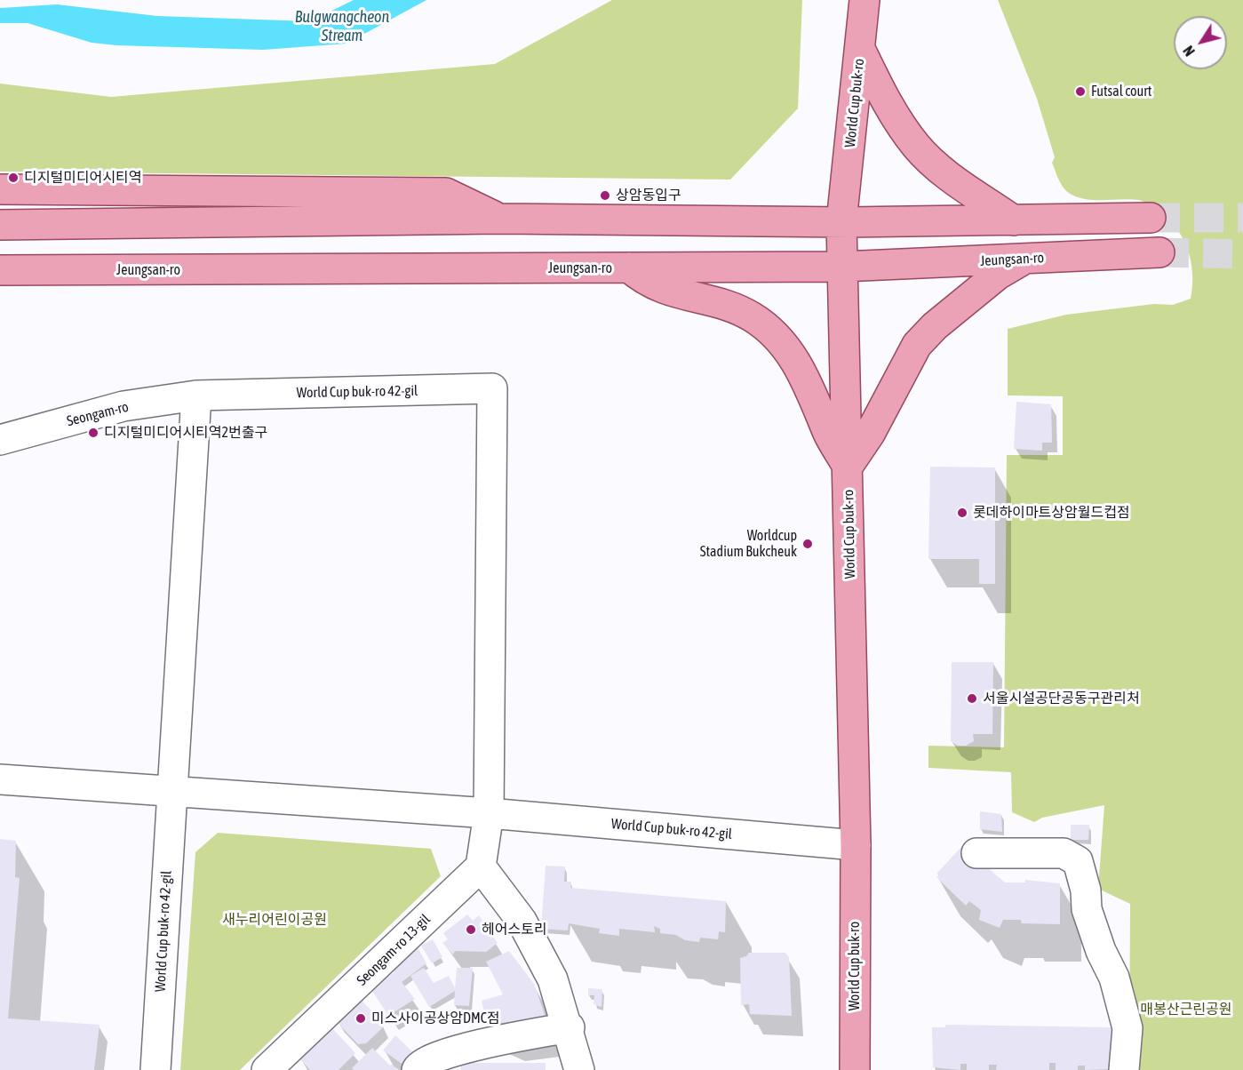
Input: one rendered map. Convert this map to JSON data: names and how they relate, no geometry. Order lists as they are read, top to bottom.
{
  "streets": {
    "main road": ["World Cup buk-ro", "Jeungsan-ro"],
    "street": ["World Cup buk-ro 42-gil", "Seongam-ro", "Seongam-ro 13-gil"]
  },
  "crossings": [
    ["World Cup buk-ro", "Jeungsan-ro"],
    ["World Cup buk-ro", "World Cup buk-ro 42-gil"],
    ["World Cup buk-ro 42-gil", "Seongam-ro"]
  ],
  "water": ["Bulgwangcheon Stream"],
  "parks": ["새누리어린이공원", "매봉산근린공원"],
  "places": [
    "Futsal court",
    "디지털미디어시티역",
    "상암동입구",
    "디지털미디어시티역2번출구",
    "롯데하이마트상암월드컵점",
    "Worldcup Stadium Bukcheuk",
    "서울시설공단공동구관리처",
    "헤어스토리",
    "미스사이공상암DMC점"
  ],
  "north": "bottom left"
}
